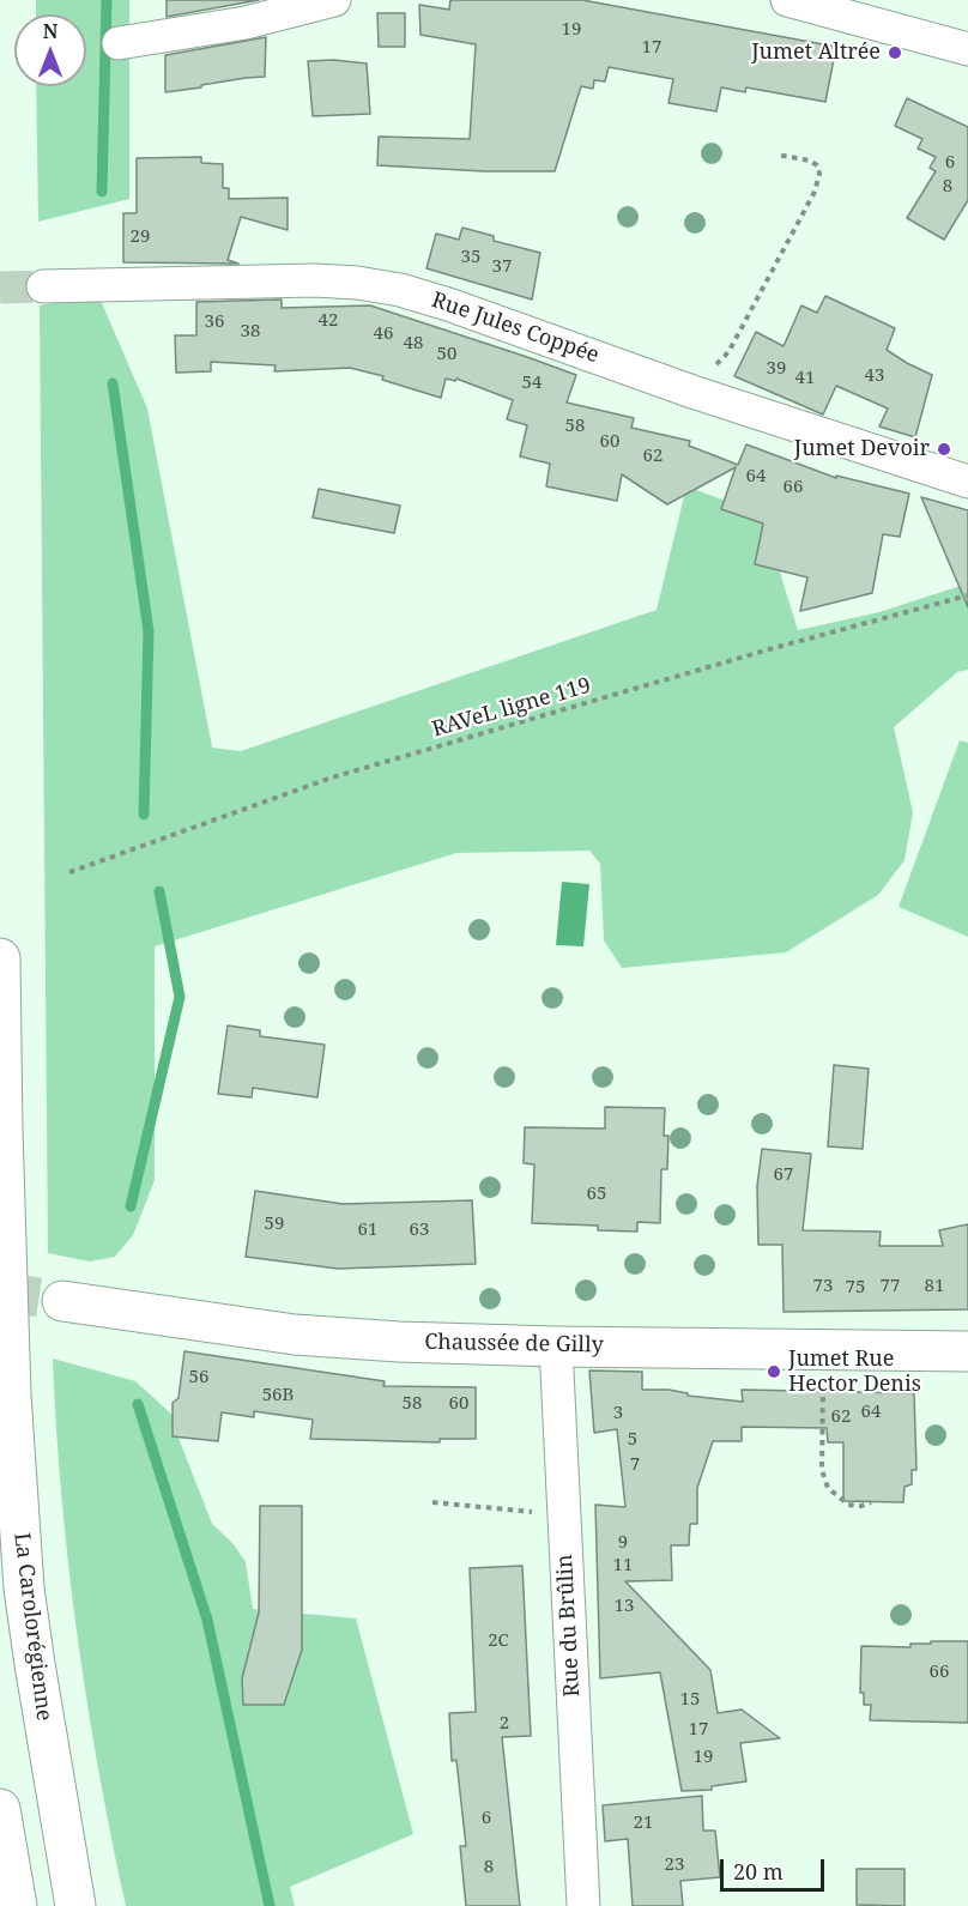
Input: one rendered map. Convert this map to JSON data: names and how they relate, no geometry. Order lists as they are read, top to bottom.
{
  "streets": {
    "main road": ["Chaussée de Gilly", "La Carolorégienne"],
    "street": ["Rue Jules Coppée", "Rue du Brûlin"],
    "path": ["RAVeL ligne 119"]
  },
  "crossings": [
    ["Chaussée de Gilly", "Rue du Brûlin"]
  ],
  "places": ["Jumet Altrée", "Jumet Devoir", "Jumet Rue Hector Denis"],
  "house_numbers": [
    "19",
    "17",
    "6",
    "8",
    "29",
    "35",
    "37",
    "42",
    "36",
    "38",
    "46",
    "48",
    "50",
    "39",
    "43",
    "41",
    "54",
    "58",
    "60",
    "62",
    "64",
    "66",
    "67",
    "65",
    "59",
    "61",
    "63",
    "73",
    "77",
    "81",
    "75",
    "56",
    "56B",
    "58",
    "60",
    "64",
    "3",
    "62",
    "5",
    "7",
    "9",
    "11",
    "13",
    "2C",
    "66",
    "15",
    "2",
    "17",
    "19",
    "6",
    "21",
    "23",
    "8"
  ],
  "scale_bar": "20 m",
  "north": "top"
}
